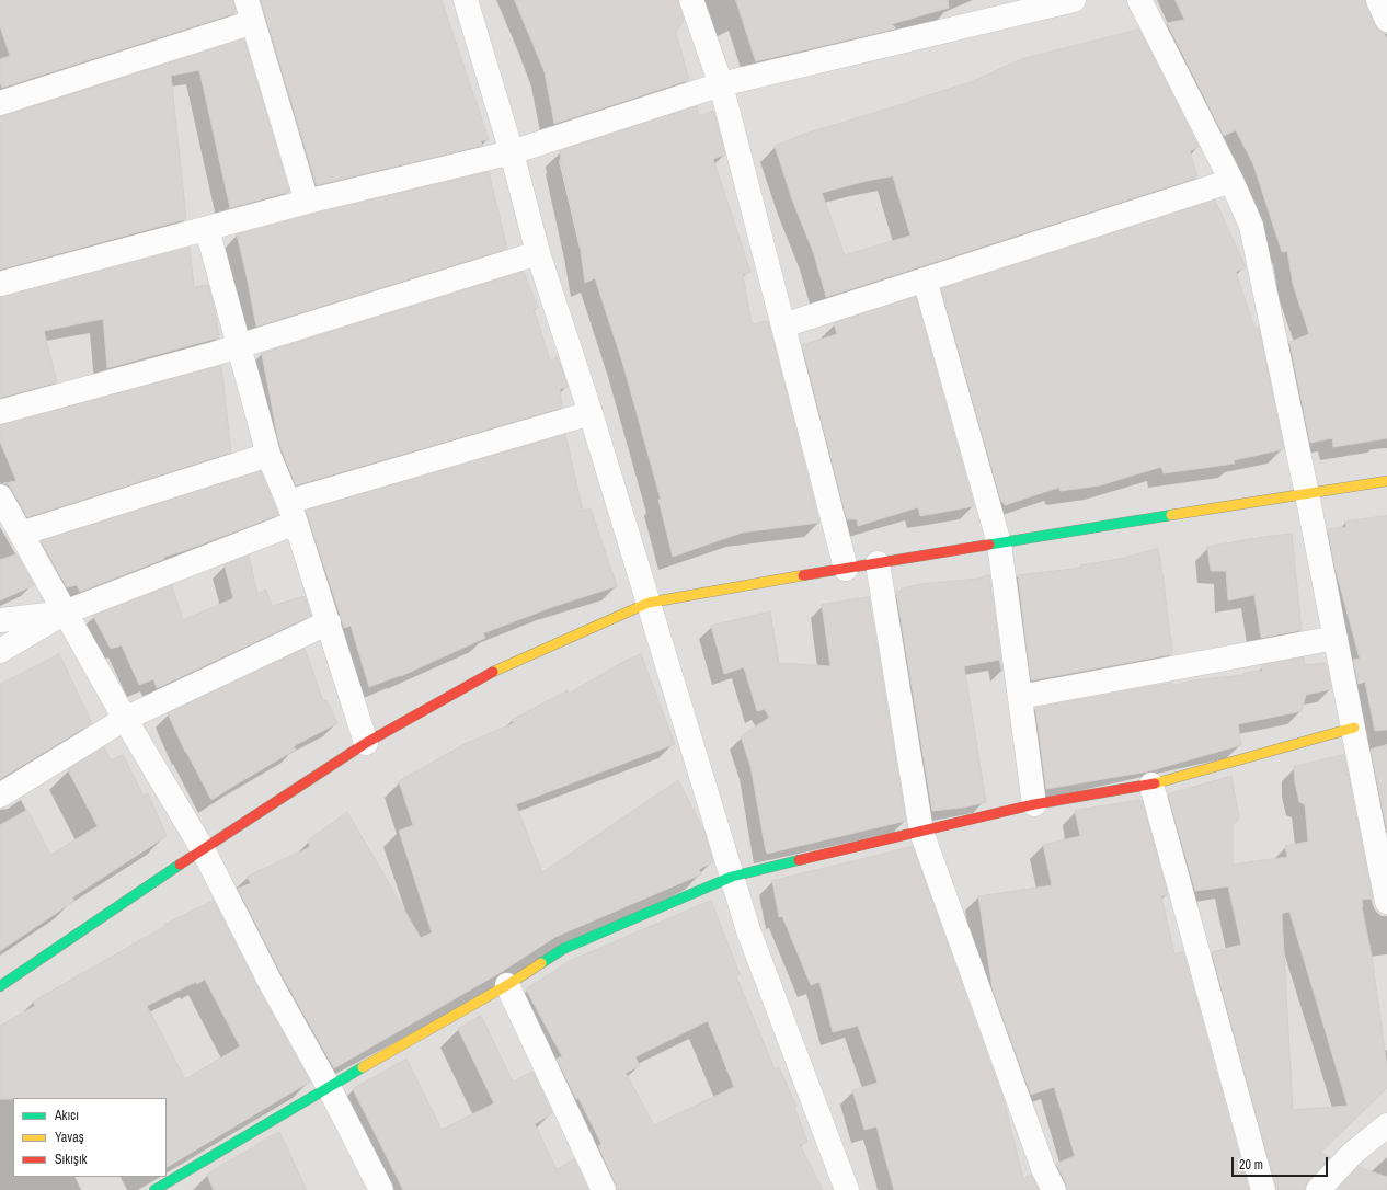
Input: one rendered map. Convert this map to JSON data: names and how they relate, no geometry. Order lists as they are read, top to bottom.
{
  "legend": ["Akıcı", "Yavaş", "Sıkışık"],
  "scale_bar": "20 m"
}
